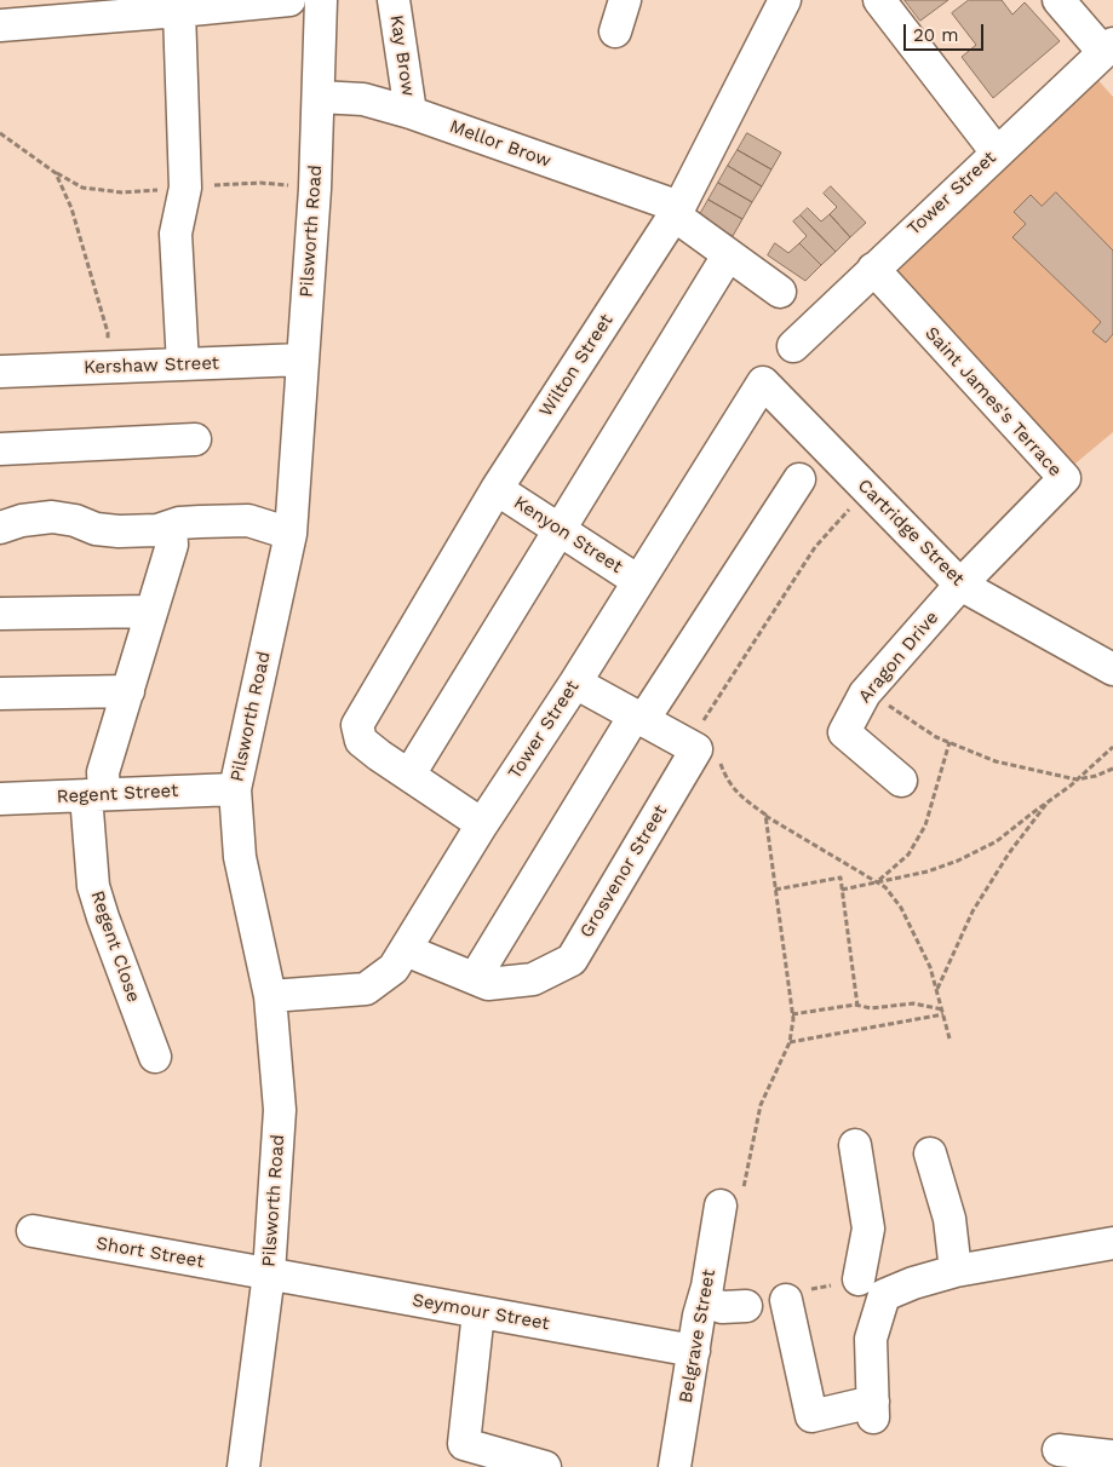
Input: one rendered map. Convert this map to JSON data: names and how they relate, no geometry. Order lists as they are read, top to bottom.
{
  "streets": {
    "street": [
      "Kay Brow",
      "Mellor Brow",
      "Tower Street",
      "Pilsworth Road",
      "Kershaw Street",
      "Wilton Street",
      "Saint James's Terrace",
      "Cartridge Street",
      "Kenyon Street",
      "Aragon Drive",
      "Regent Street",
      "Grosvenor Street",
      "Regent Close",
      "Short Street",
      "Seymour Street",
      "Belgrave Street"
    ]
  },
  "crossings": [
    ["Kay Brow", "Mellor Brow"],
    ["Mellor Brow", "Pilsworth Road"],
    ["Mellor Brow", "Wilton Street"],
    ["Tower Street", "Pilsworth Road"],
    ["Tower Street", "Saint James's Terrace"],
    ["Tower Street", "Cartridge Street"],
    ["Tower Street", "Kenyon Street"],
    ["Tower Street", "Grosvenor Street"],
    ["Pilsworth Road", "Kershaw Street"],
    ["Pilsworth Road", "Regent Street"],
    ["Pilsworth Road", "Short Street"],
    ["Pilsworth Road", "Seymour Street"],
    ["Wilton Street", "Kenyon Street"],
    ["Saint James's Terrace", "Cartridge Street"],
    ["Saint James's Terrace", "Aragon Drive"],
    ["Cartridge Street", "Aragon Drive"],
    ["Regent Street", "Regent Close"],
    ["Short Street", "Seymour Street"],
    ["Seymour Street", "Belgrave Street"]
  ],
  "scale_bar": "20 m"
}
